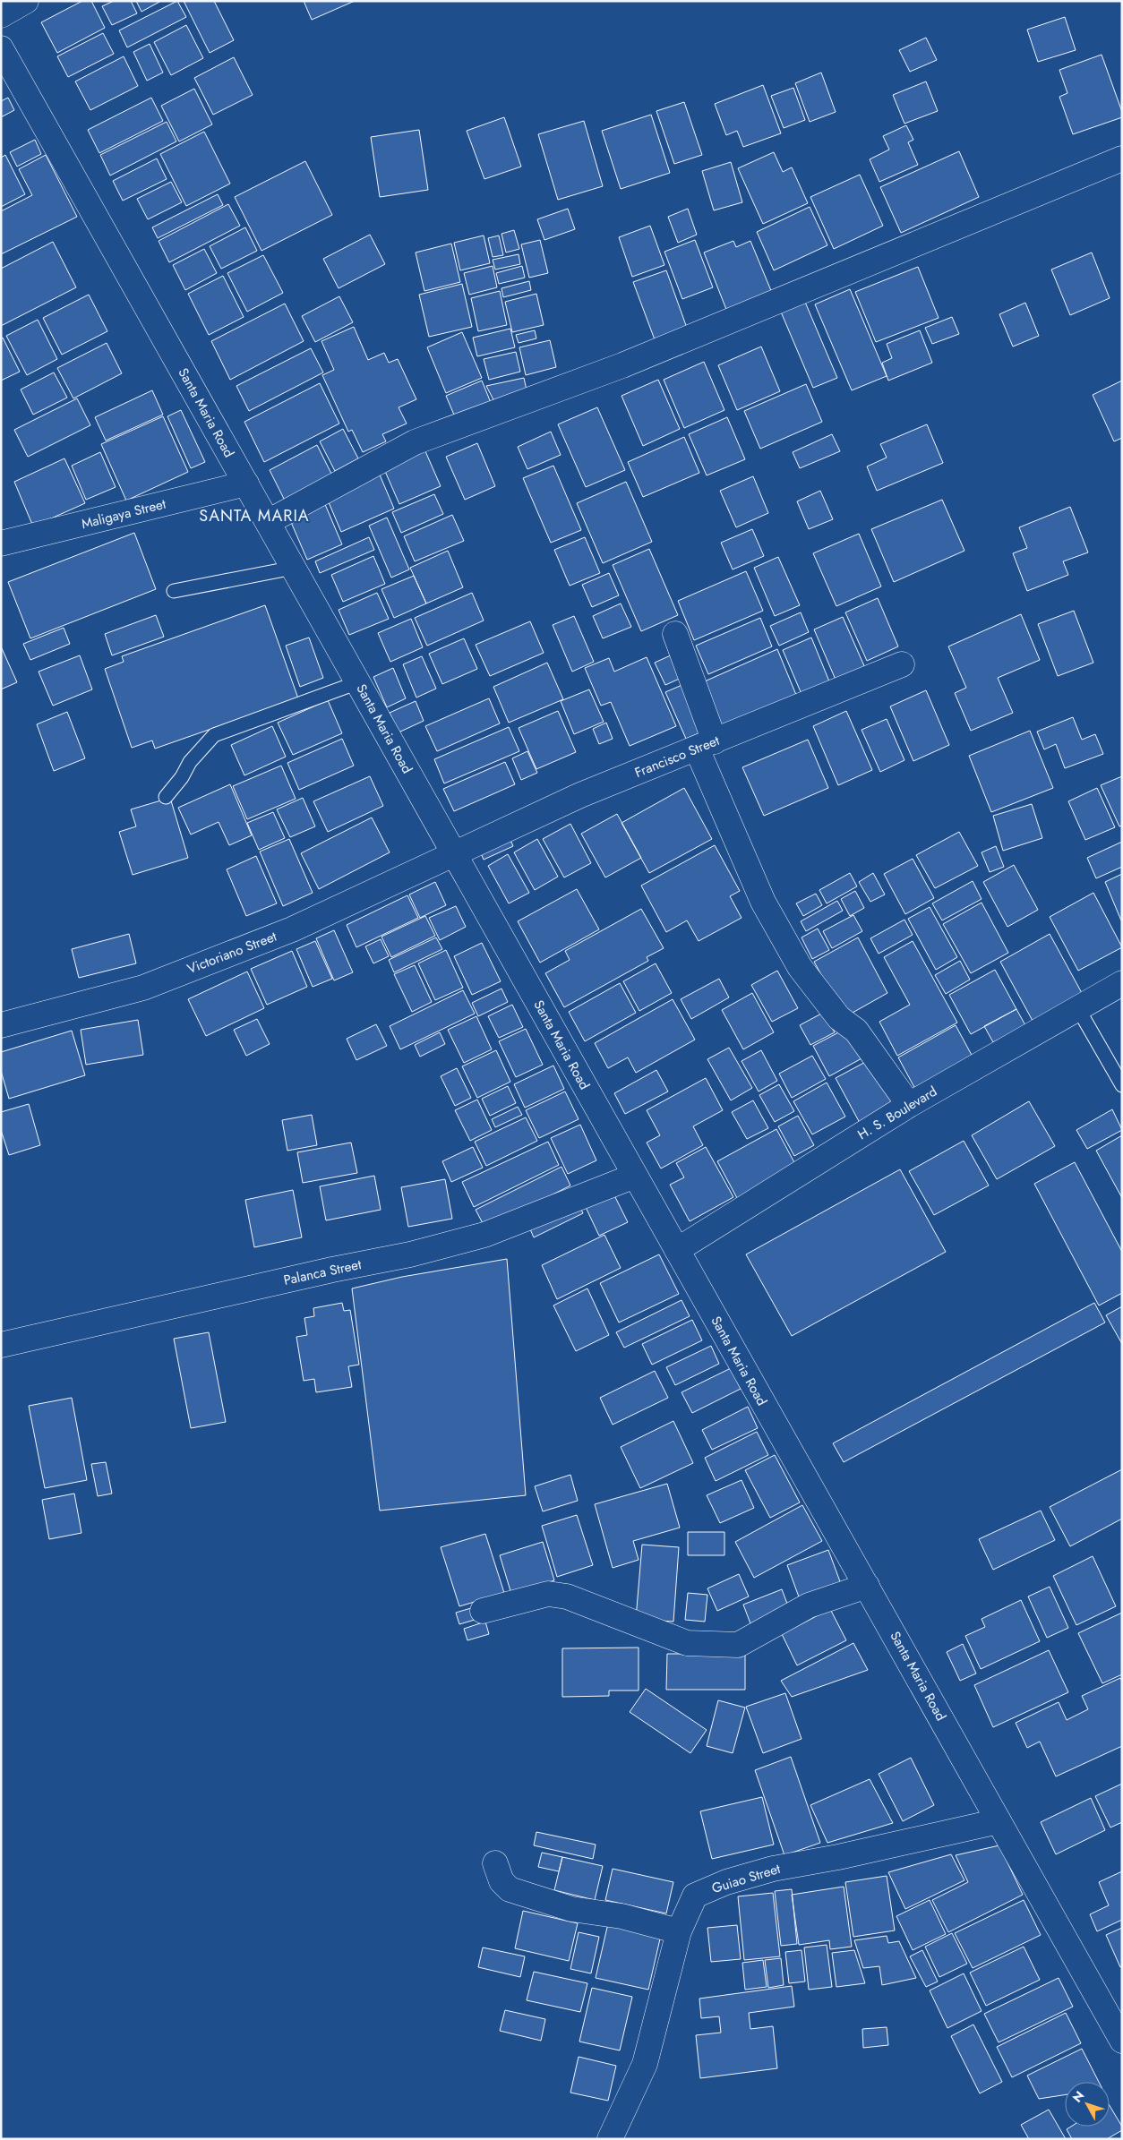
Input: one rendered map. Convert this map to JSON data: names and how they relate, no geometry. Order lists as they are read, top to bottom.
{
  "streets": {
    "street": [
      "Santa Maria Road",
      "Maligaya Street",
      "Francisco Street",
      "Victoriano Street",
      "H. S. Boulevard",
      "Palanca Street",
      "Guiao Street"
    ]
  },
  "crossings": [
    ["Santa Maria Road", "Maligaya Street"],
    ["Santa Maria Road", "Francisco Street"],
    ["Santa Maria Road", "Victoriano Street"],
    ["Santa Maria Road", "H. S. Boulevard"],
    ["Santa Maria Road", "Palanca Street"],
    ["Santa Maria Road", "Guiao Street"],
    ["Francisco Street", "Victoriano Street"]
  ],
  "districts": ["SANTA MARIA"],
  "north": "top left"
}
